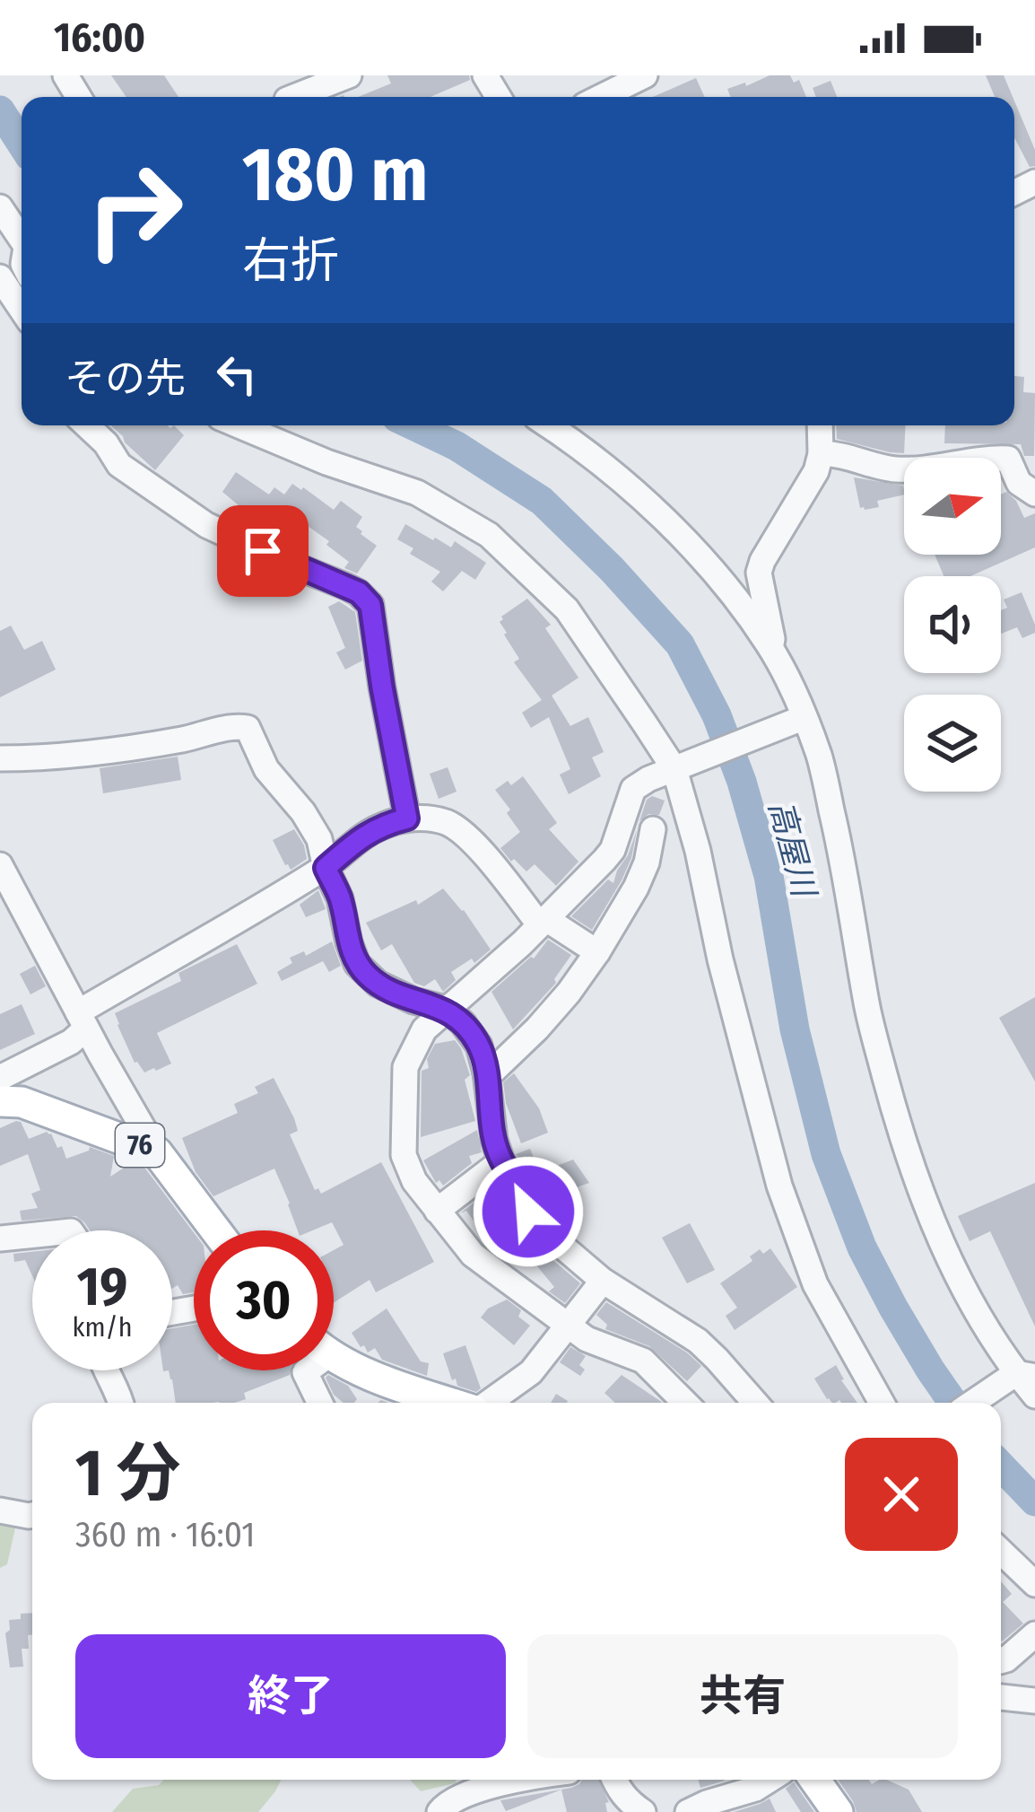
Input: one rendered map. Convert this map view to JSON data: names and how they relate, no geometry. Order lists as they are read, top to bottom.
{
  "streets": {
    "main road": ["76"]
  },
  "water": ["高屋川"],
  "north": "right",
  "page": {
    "status": "16:00",
    "turn": ["180 m", "右折"],
    "then": "その先",
    "speed": "19 km/h",
    "limit": "30",
    "heading": ["1 分", "360 m · 16:01"],
    "buttons": ["終了", "共有"]
  }
}
